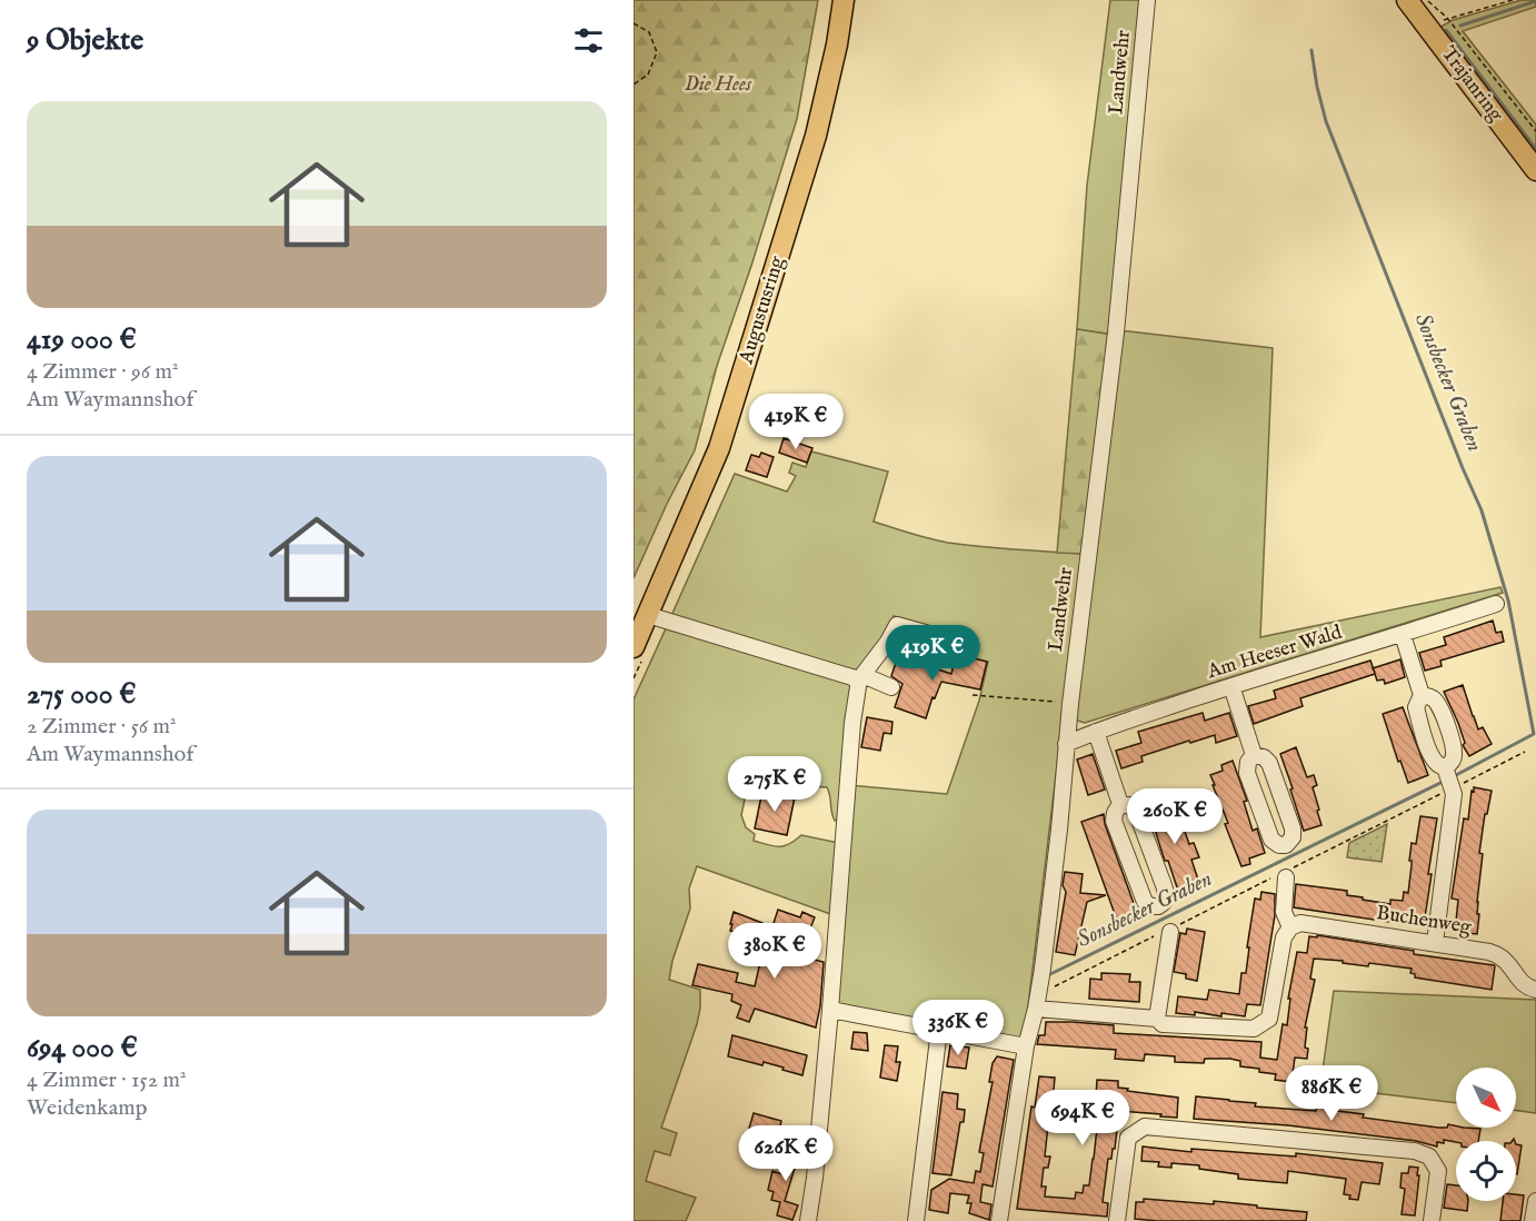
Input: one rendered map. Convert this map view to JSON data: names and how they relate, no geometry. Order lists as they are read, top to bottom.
{
  "streets": {
    "main road": ["Trajanring", "Augustusring"],
    "street": ["Landwehr", "Am Heeser Wald", "Buchenweg"]
  },
  "crossings": [
    ["Landwehr", "Am Heeser Wald"]
  ],
  "water": ["Sonsbecker Graben"],
  "parks": ["Die Hees"],
  "north": "bottom right",
  "page": {
    "heading": "9 Objekte",
    "list": [
      {
        "name": "419 000 €",
        "note": "4 Zimmer · 96 m² · Am Waymannshof"
      },
      {
        "name": "275 000 €",
        "note": "2 Zimmer · 56 m² · Am Waymannshof"
      },
      {
        "name": "694 000 €",
        "note": "4 Zimmer · 152 m² · Weidenkamp"
      }
    ],
    "price": [
      "419K €",
      "419K €",
      "275K €",
      "260K €",
      "380K €",
      "336K €",
      "886K €",
      "694K €",
      "626K €"
    ]
  }
}
